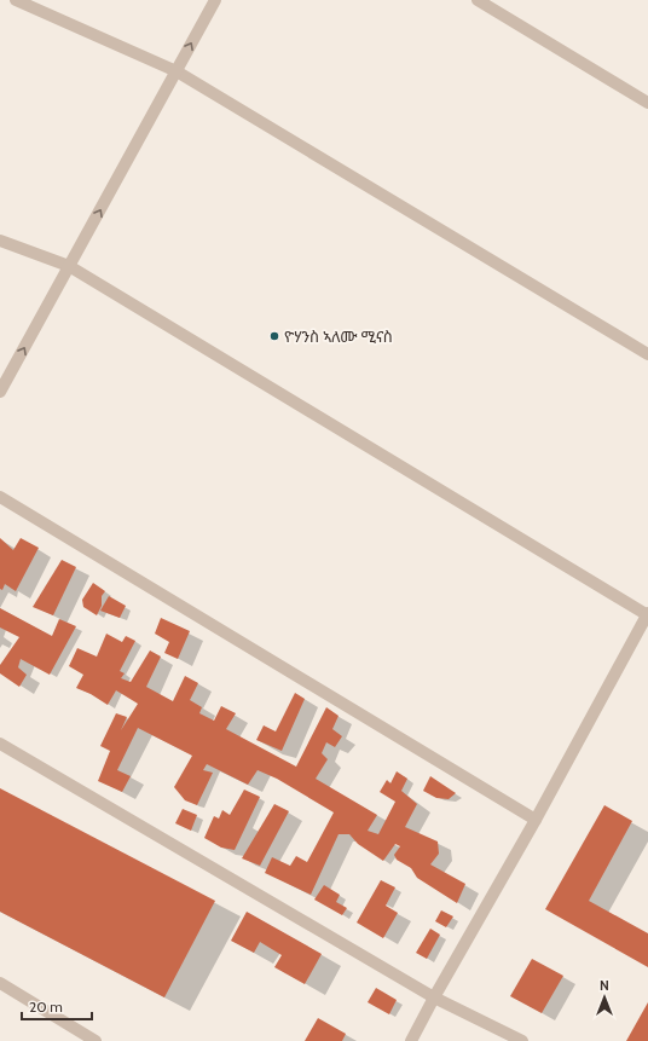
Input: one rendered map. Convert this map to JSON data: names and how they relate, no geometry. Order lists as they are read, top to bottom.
{
  "places": ["ዮሃንስ ኣለሙ ሚናስ"],
  "scale_bar": "20 m",
  "north": "top"
}
